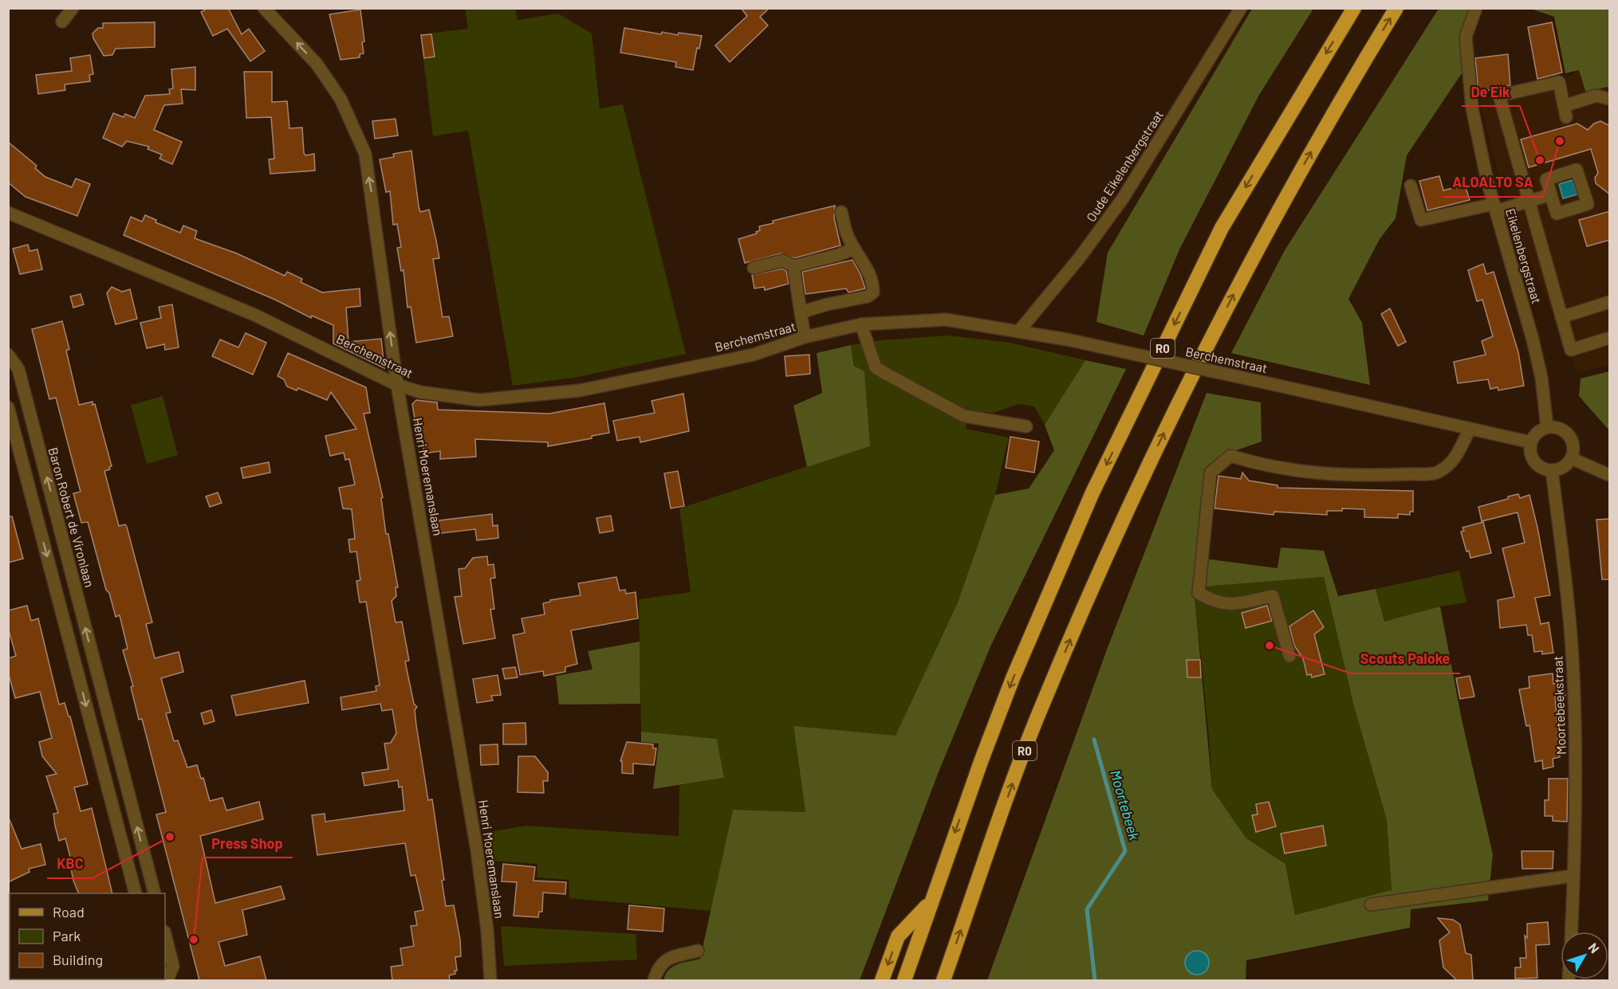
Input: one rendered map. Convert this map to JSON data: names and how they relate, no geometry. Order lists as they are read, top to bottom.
{
  "streets": {
    "highway": ["R0"],
    "street": [
      "Oude Eikelenbergstraat",
      "Eikelenbergstraat",
      "Berchemstraat",
      "Henri Moeremanslaan",
      "Baron Robert de Vironlaan",
      "Moortebeekstraat"
    ]
  },
  "crossings": [
    ["Oude Eikelenbergstraat", "Berchemstraat"],
    ["Eikelenbergstraat", "Berchemstraat"],
    ["Eikelenbergstraat", "Moortebeekstraat"],
    ["Berchemstraat", "Henri Moeremanslaan"],
    ["Berchemstraat", "Moortebeekstraat"]
  ],
  "one_way": ["Henri Moeremanslaan"],
  "water": ["Moortebeek"],
  "places": [
    "ALOALTO SA",
    "De Eik",
    "Scouts Paloke",
    "KBC",
    "Press Shop"
  ],
  "legend": ["Road", "Park", "Building"],
  "north": "top right"
}
